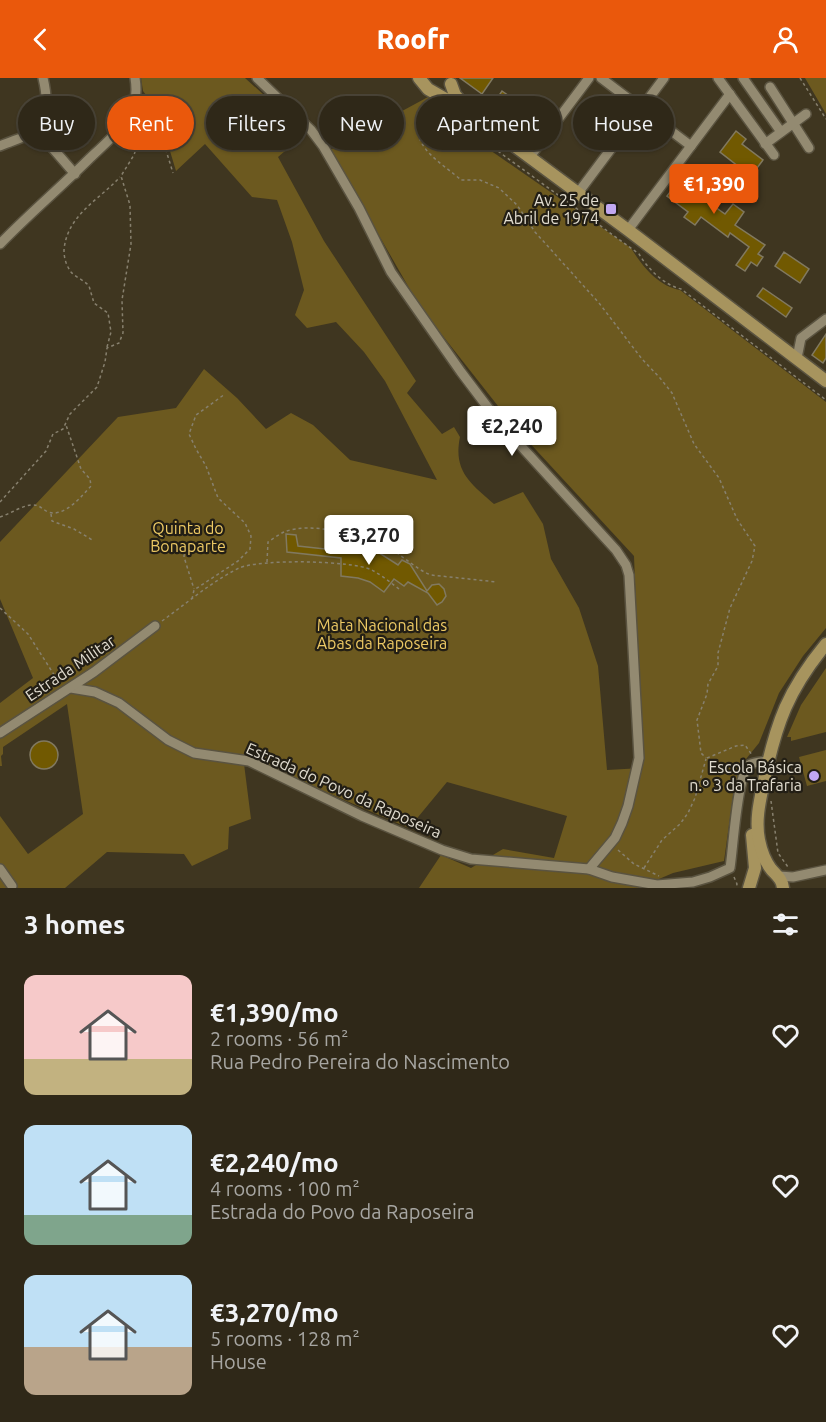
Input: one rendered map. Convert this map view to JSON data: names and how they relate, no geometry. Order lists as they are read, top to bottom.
{
  "streets": {
    "street": ["Estrada Militar", "Estrada do Povo da Raposeira"]
  },
  "crossings": [
    ["Estrada Militar", "Estrada do Povo da Raposeira"]
  ],
  "parks": ["Quinta do Bonaparte", "Mata Nacional das Abas da Raposeira"],
  "places": {
    "transit": ["Av. 25 de Abril de 1974"],
    "other": ["Escola Básica n.º 3 da Trafaria"]
  },
  "page": {
    "header": "Roofr",
    "chip": [
      "Buy",
      "Rent",
      "Filters",
      "New",
      "Apartment",
      "House"
    ],
    "price": ["€1,390", "€2,240", "€3,270"],
    "heading": "3 homes",
    "list": [
      {
        "name": "€1,390/mo",
        "note": "2 rooms · 56 m² · Rua Pedro Pereira do Nascimento"
      },
      {
        "name": "€2,240/mo",
        "note": "4 rooms · 100 m² · Estrada do Povo da Raposeira"
      },
      {
        "name": "€3,270/mo",
        "note": "5 rooms · 128 m² · House"
      }
    ]
  }
}
